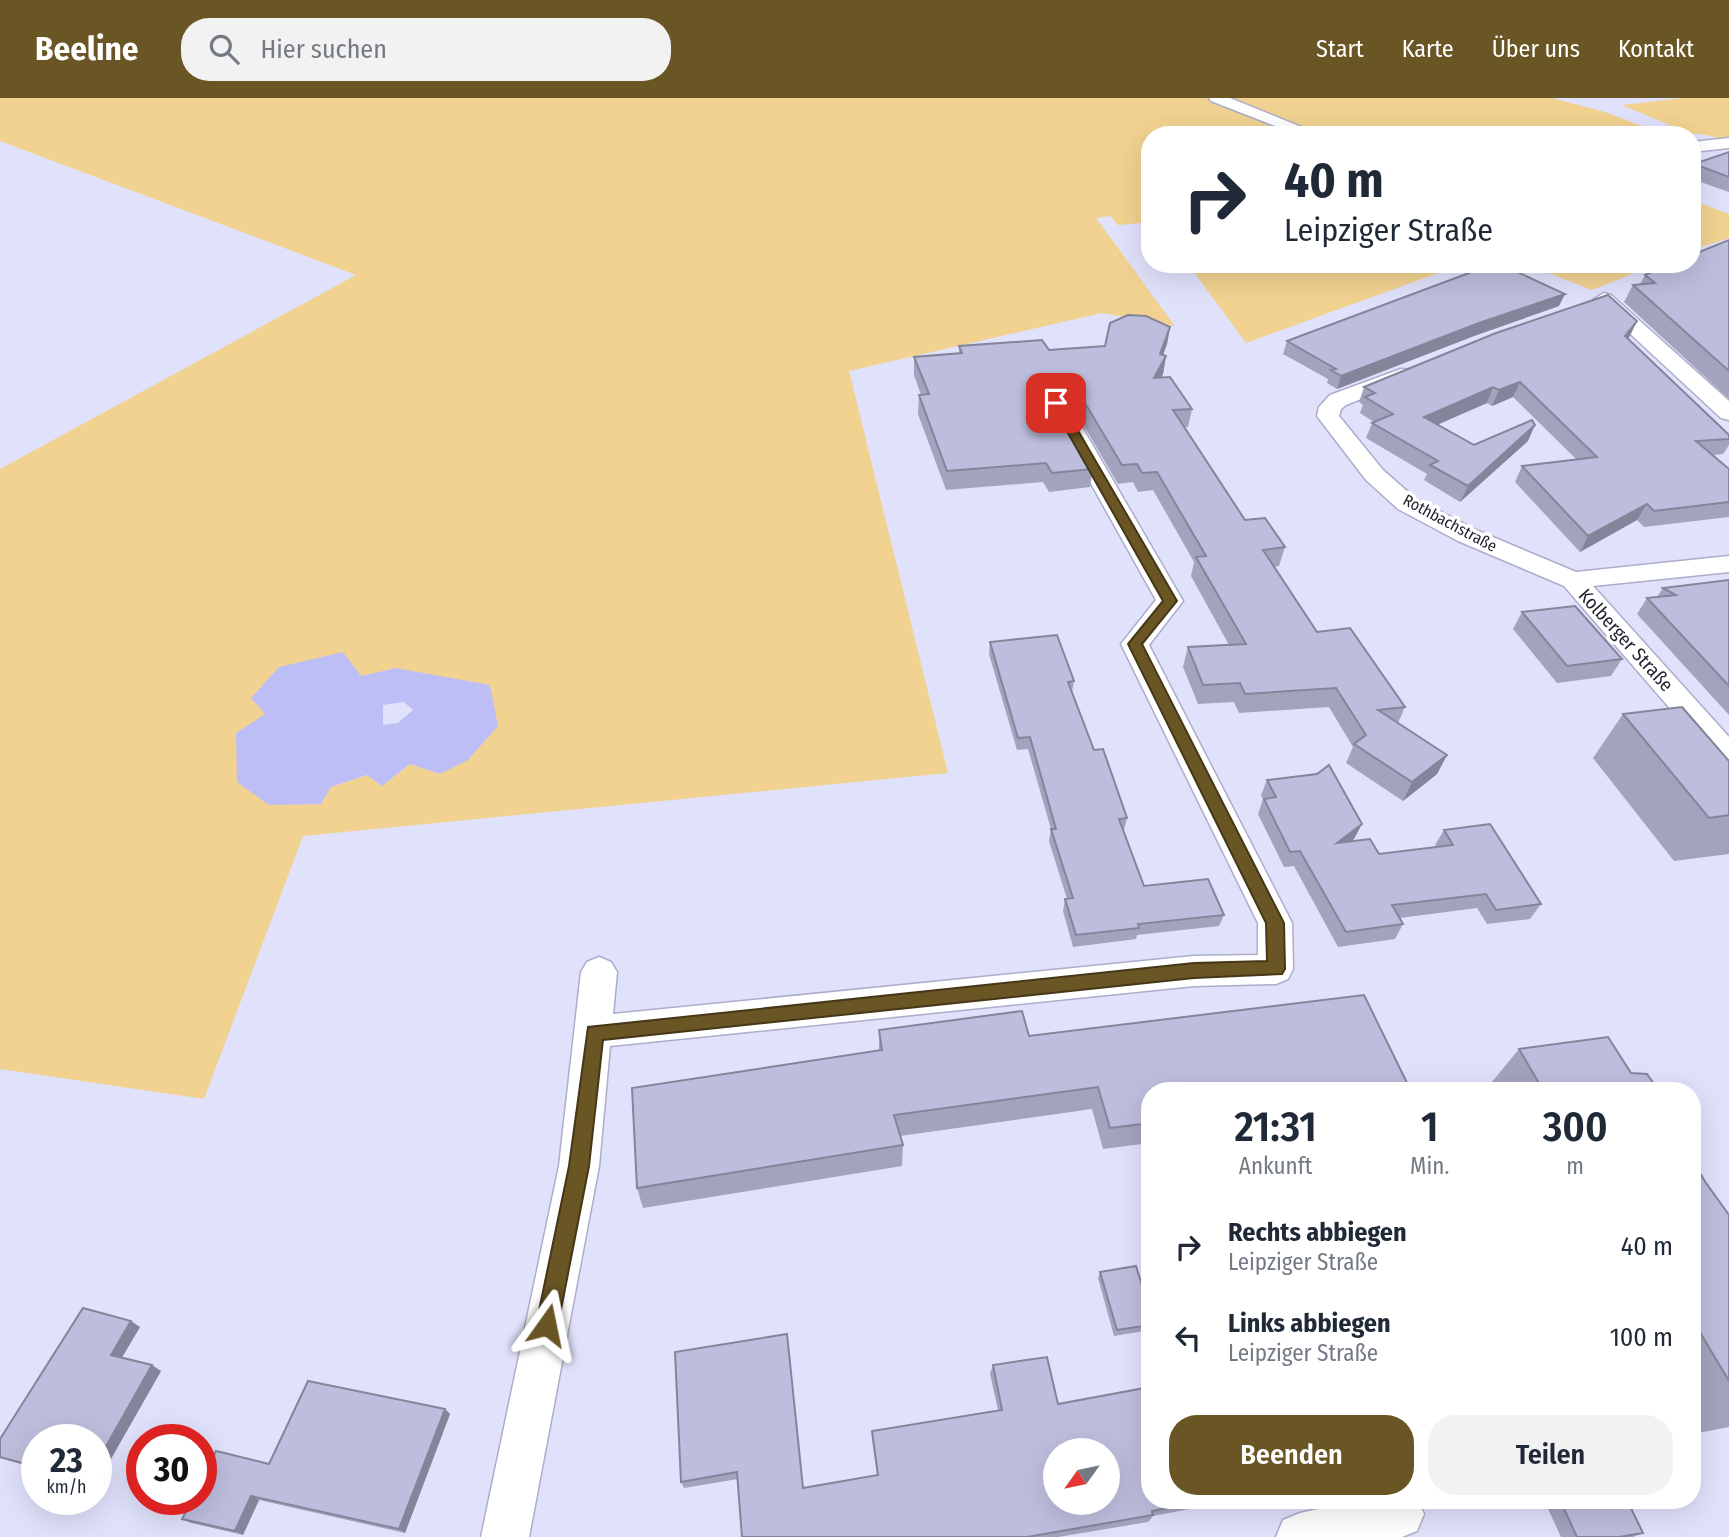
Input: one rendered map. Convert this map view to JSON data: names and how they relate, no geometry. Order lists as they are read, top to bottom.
{
  "streets": {
    "street": ["Rothbachstraße", "Kolberger Straße"]
  },
  "crossings": [
    ["Rothbachstraße", "Kolberger Straße"]
  ],
  "north": "bottom left",
  "page": {
    "header": "Beeline",
    "search": "Hier suchen",
    "nav": [
      "Start",
      "Karte",
      "Über uns",
      "Kontakt"
    ],
    "turn": ["40 m", "Leipziger Straße"],
    "eta": [
      "21:31",
      "Ankunft",
      "1",
      "Min.",
      "300",
      "m"
    ],
    "list": [
      {
        "name": "Rechts abbiegen",
        "note": "Leipziger Straße",
        "value": "40 m"
      },
      {
        "name": "Links abbiegen",
        "note": "Leipziger Straße",
        "value": "100 m"
      }
    ],
    "buttons": ["Beenden", "Teilen"],
    "speed": "23 km/h",
    "limit": "30"
  }
}
